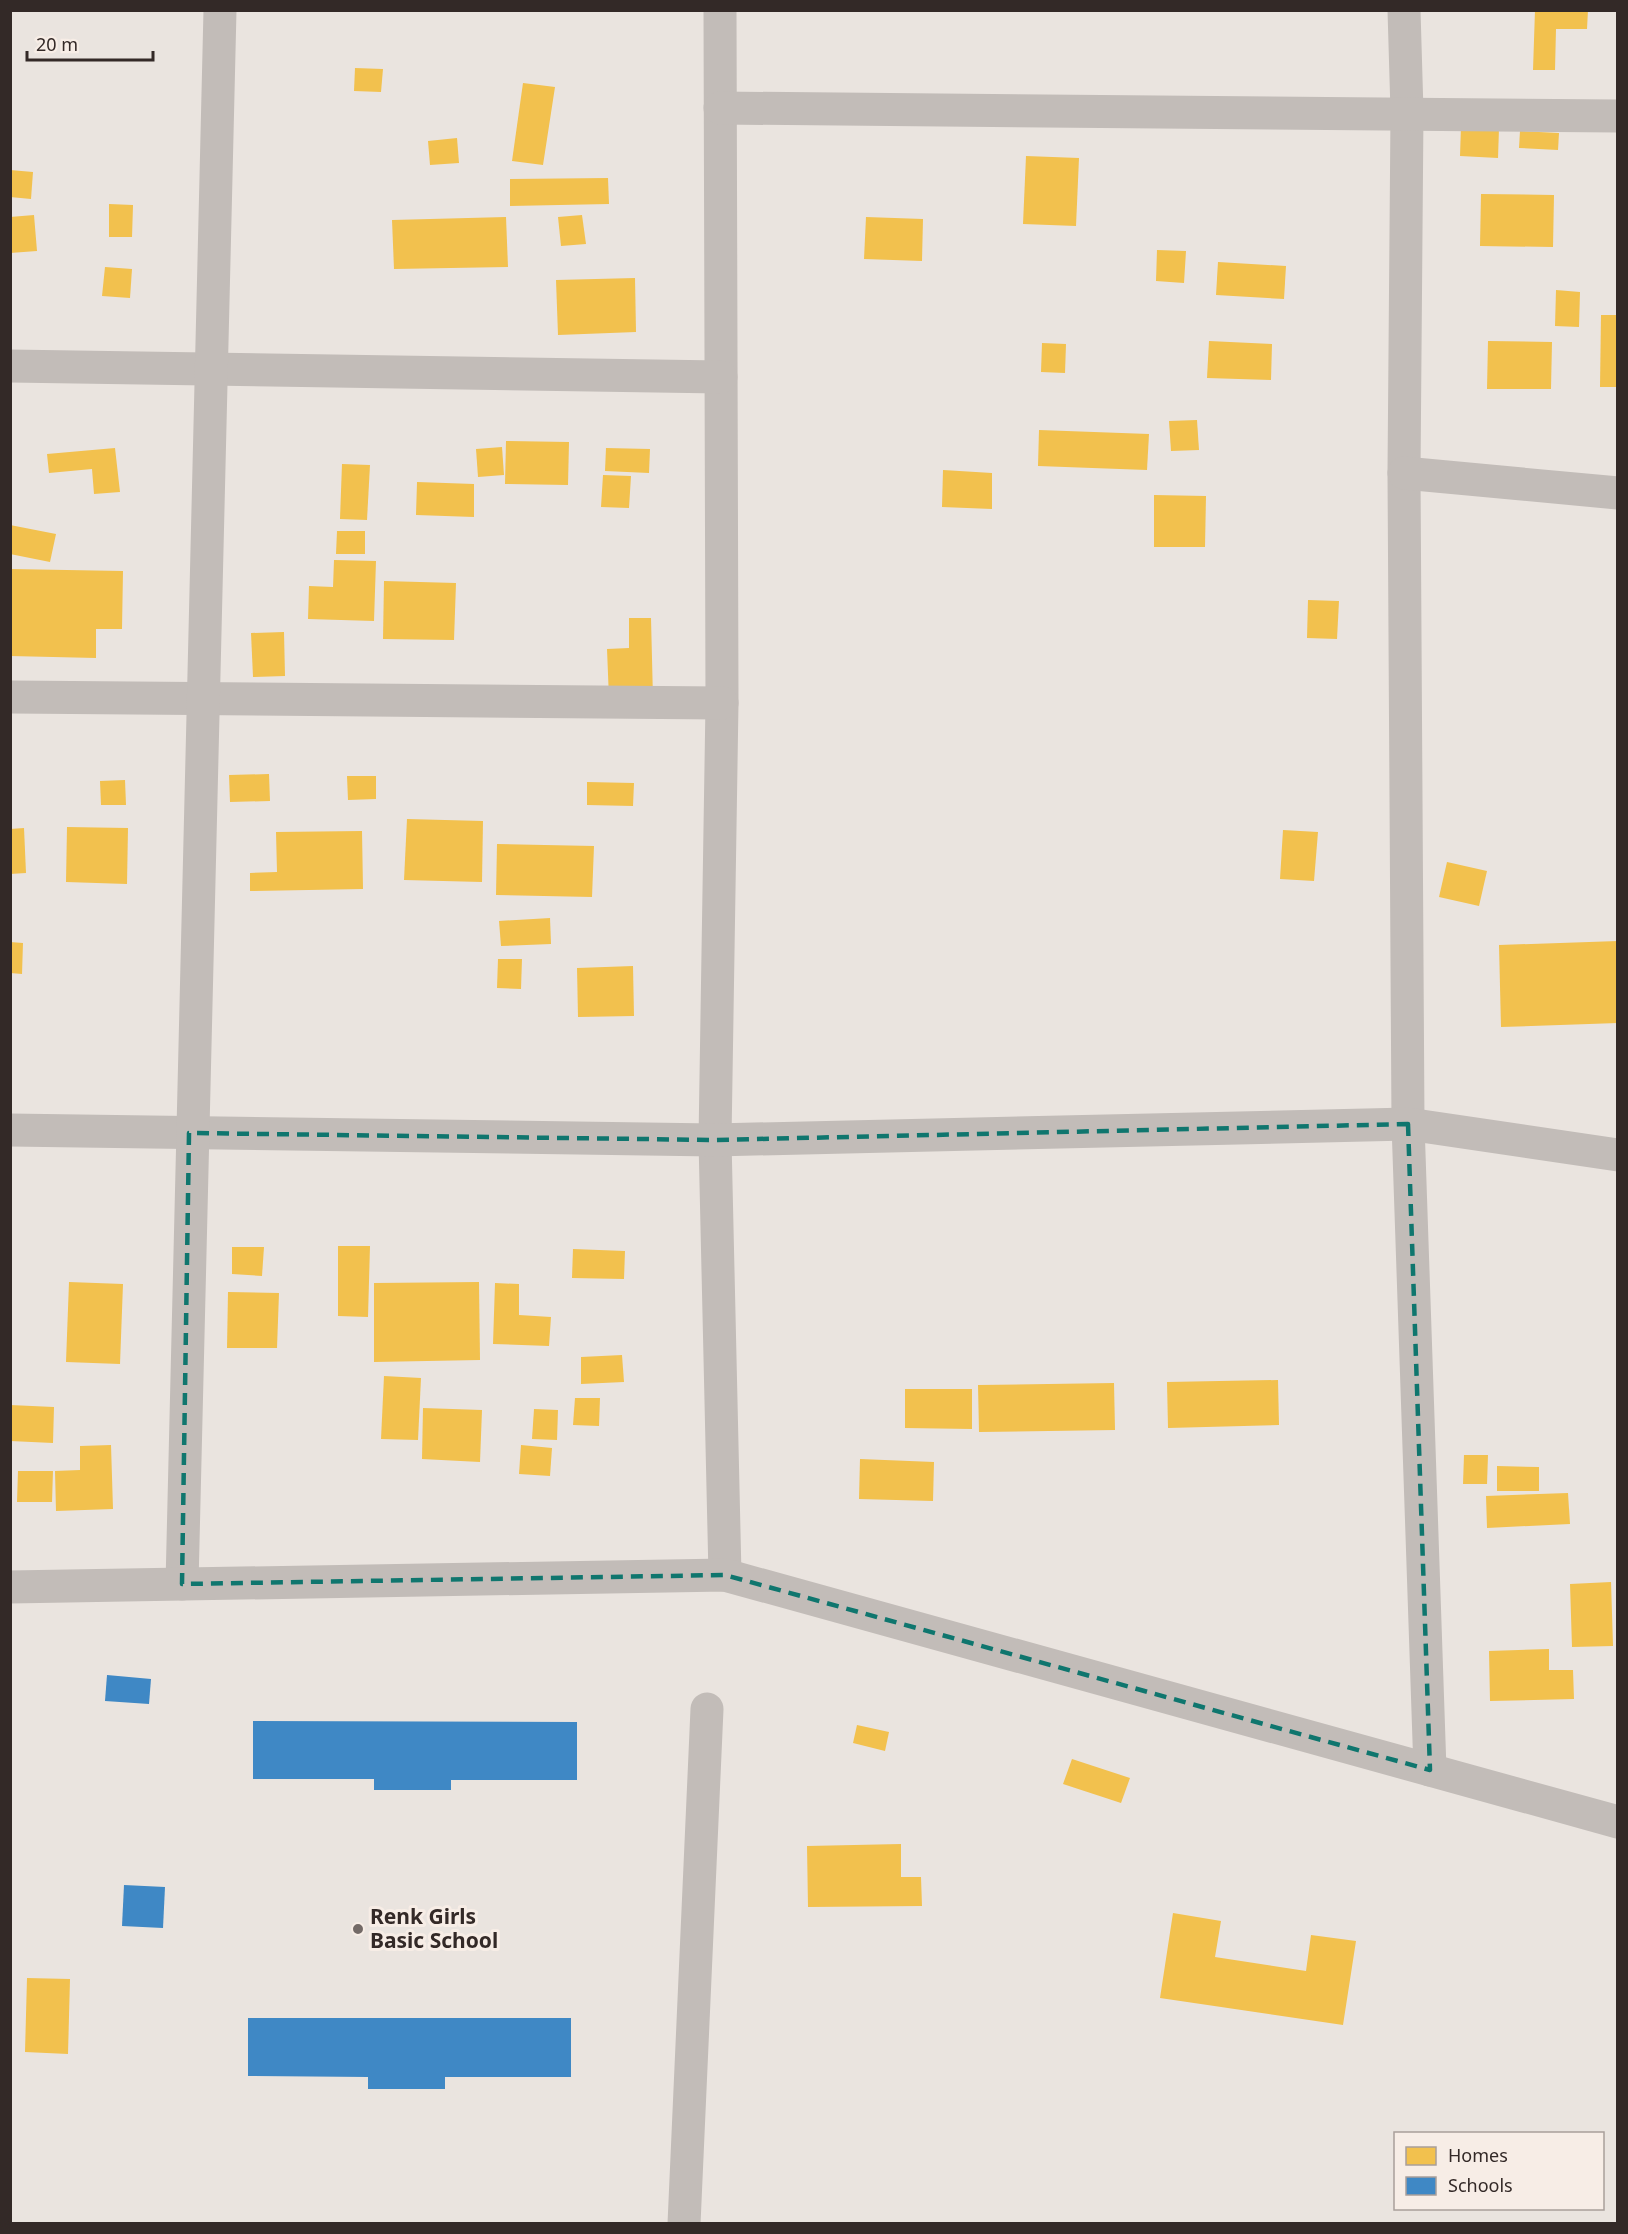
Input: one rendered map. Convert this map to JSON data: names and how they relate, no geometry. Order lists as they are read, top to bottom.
{
  "places": ["Renk Girls Basic School"],
  "legend": ["Homes", "Schools"],
  "scale_bar": "20 m"
}
